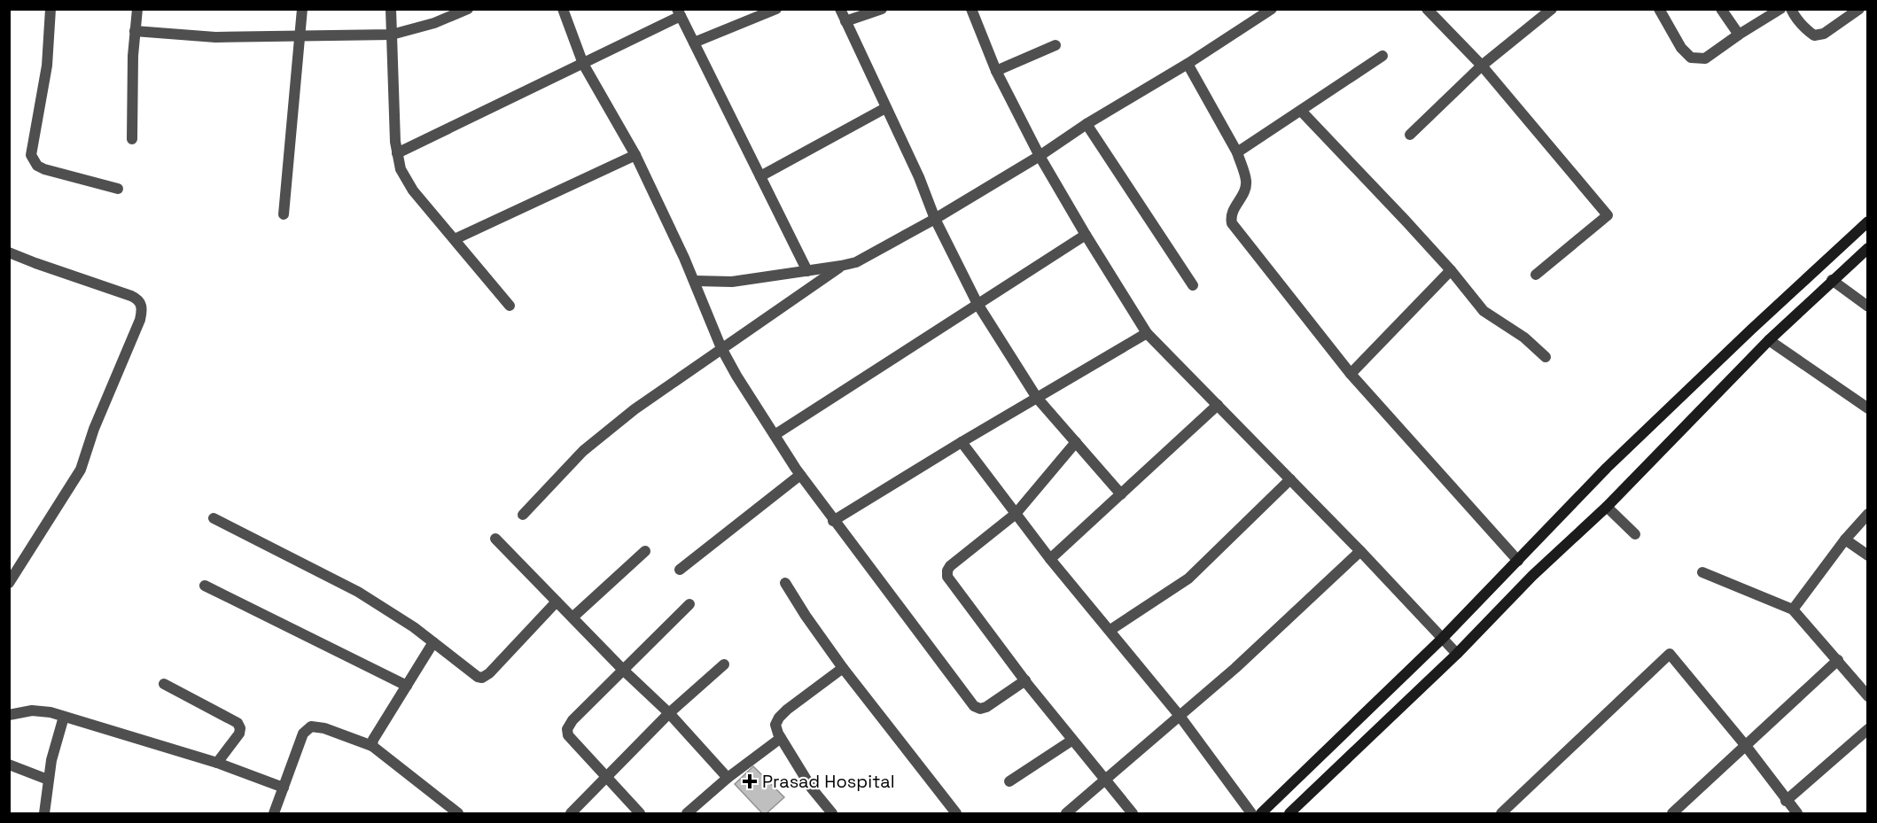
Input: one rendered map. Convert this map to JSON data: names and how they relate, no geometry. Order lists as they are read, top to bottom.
{
  "places": {
    "health": ["Prasad Hospital"]
  }
}
